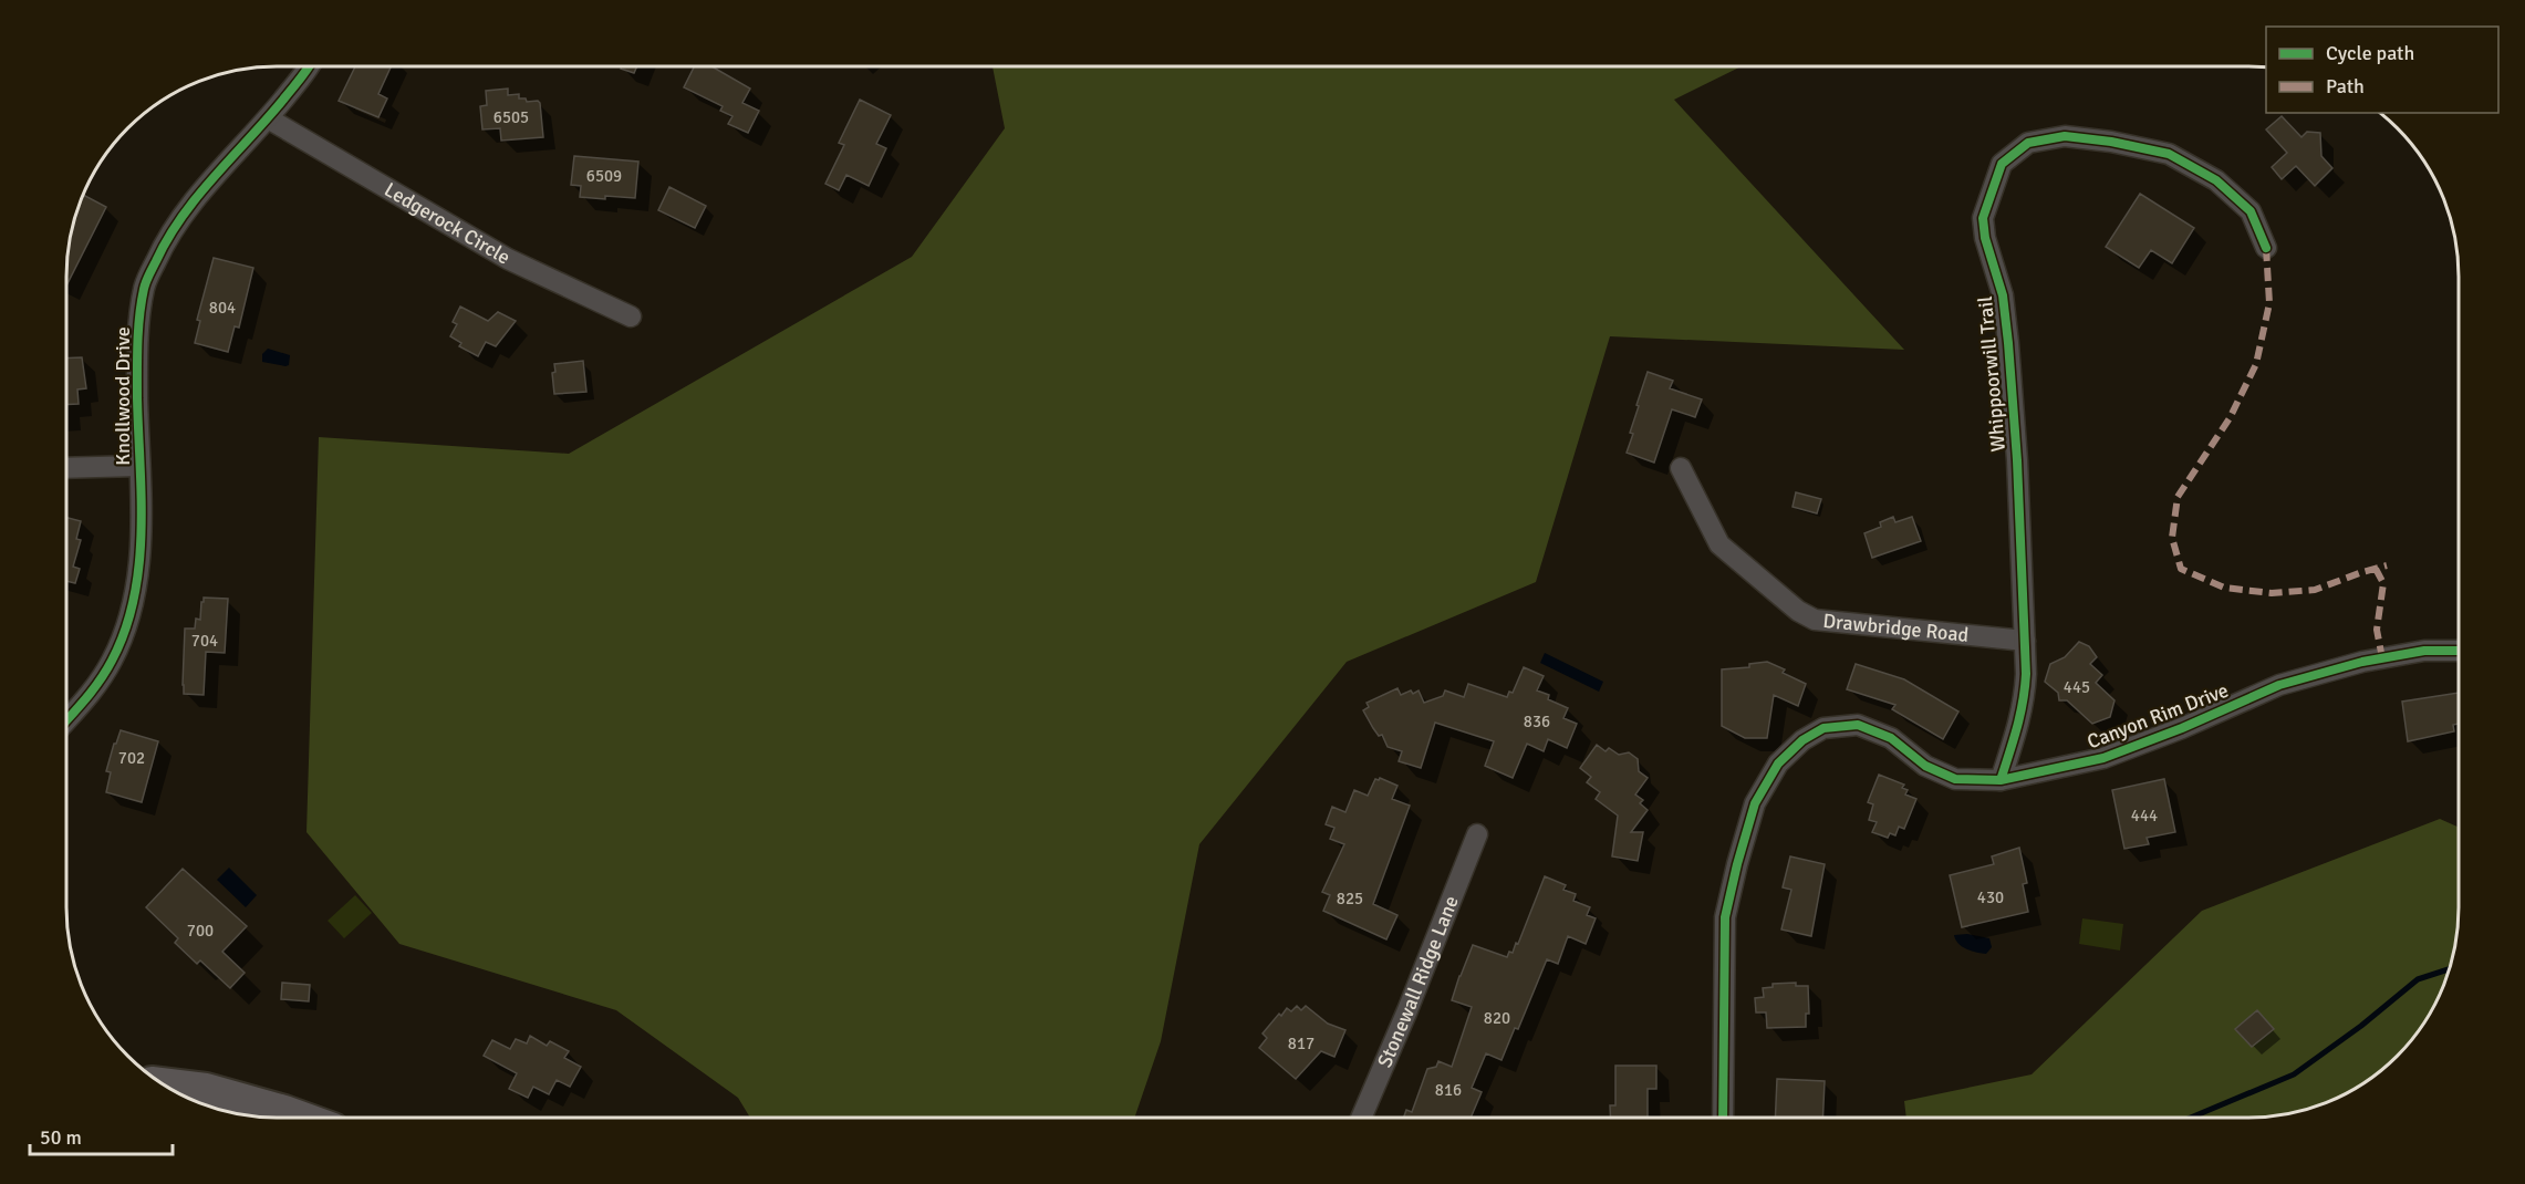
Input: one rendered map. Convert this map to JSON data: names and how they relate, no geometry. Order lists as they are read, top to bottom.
{
  "streets": {
    "street": [
      "Ledgerock Circle",
      "Whippoorwill Trail",
      "Knollwood Drive",
      "Drawbridge Road",
      "Canyon Rim Drive",
      "Stonewall Ridge Lane"
    ]
  },
  "crossings": [
    ["Ledgerock Circle", "Knollwood Drive"],
    ["Whippoorwill Trail", "Drawbridge Road"],
    ["Whippoorwill Trail", "Canyon Rim Drive"]
  ],
  "house_numbers": [
    "6505",
    "6509",
    "804",
    "704",
    "445",
    "836",
    "702",
    "444",
    "430",
    "825",
    "700",
    "820",
    "817",
    "816"
  ],
  "legend": ["Cycle path", "Path"],
  "scale_bar": "50 m"
}
